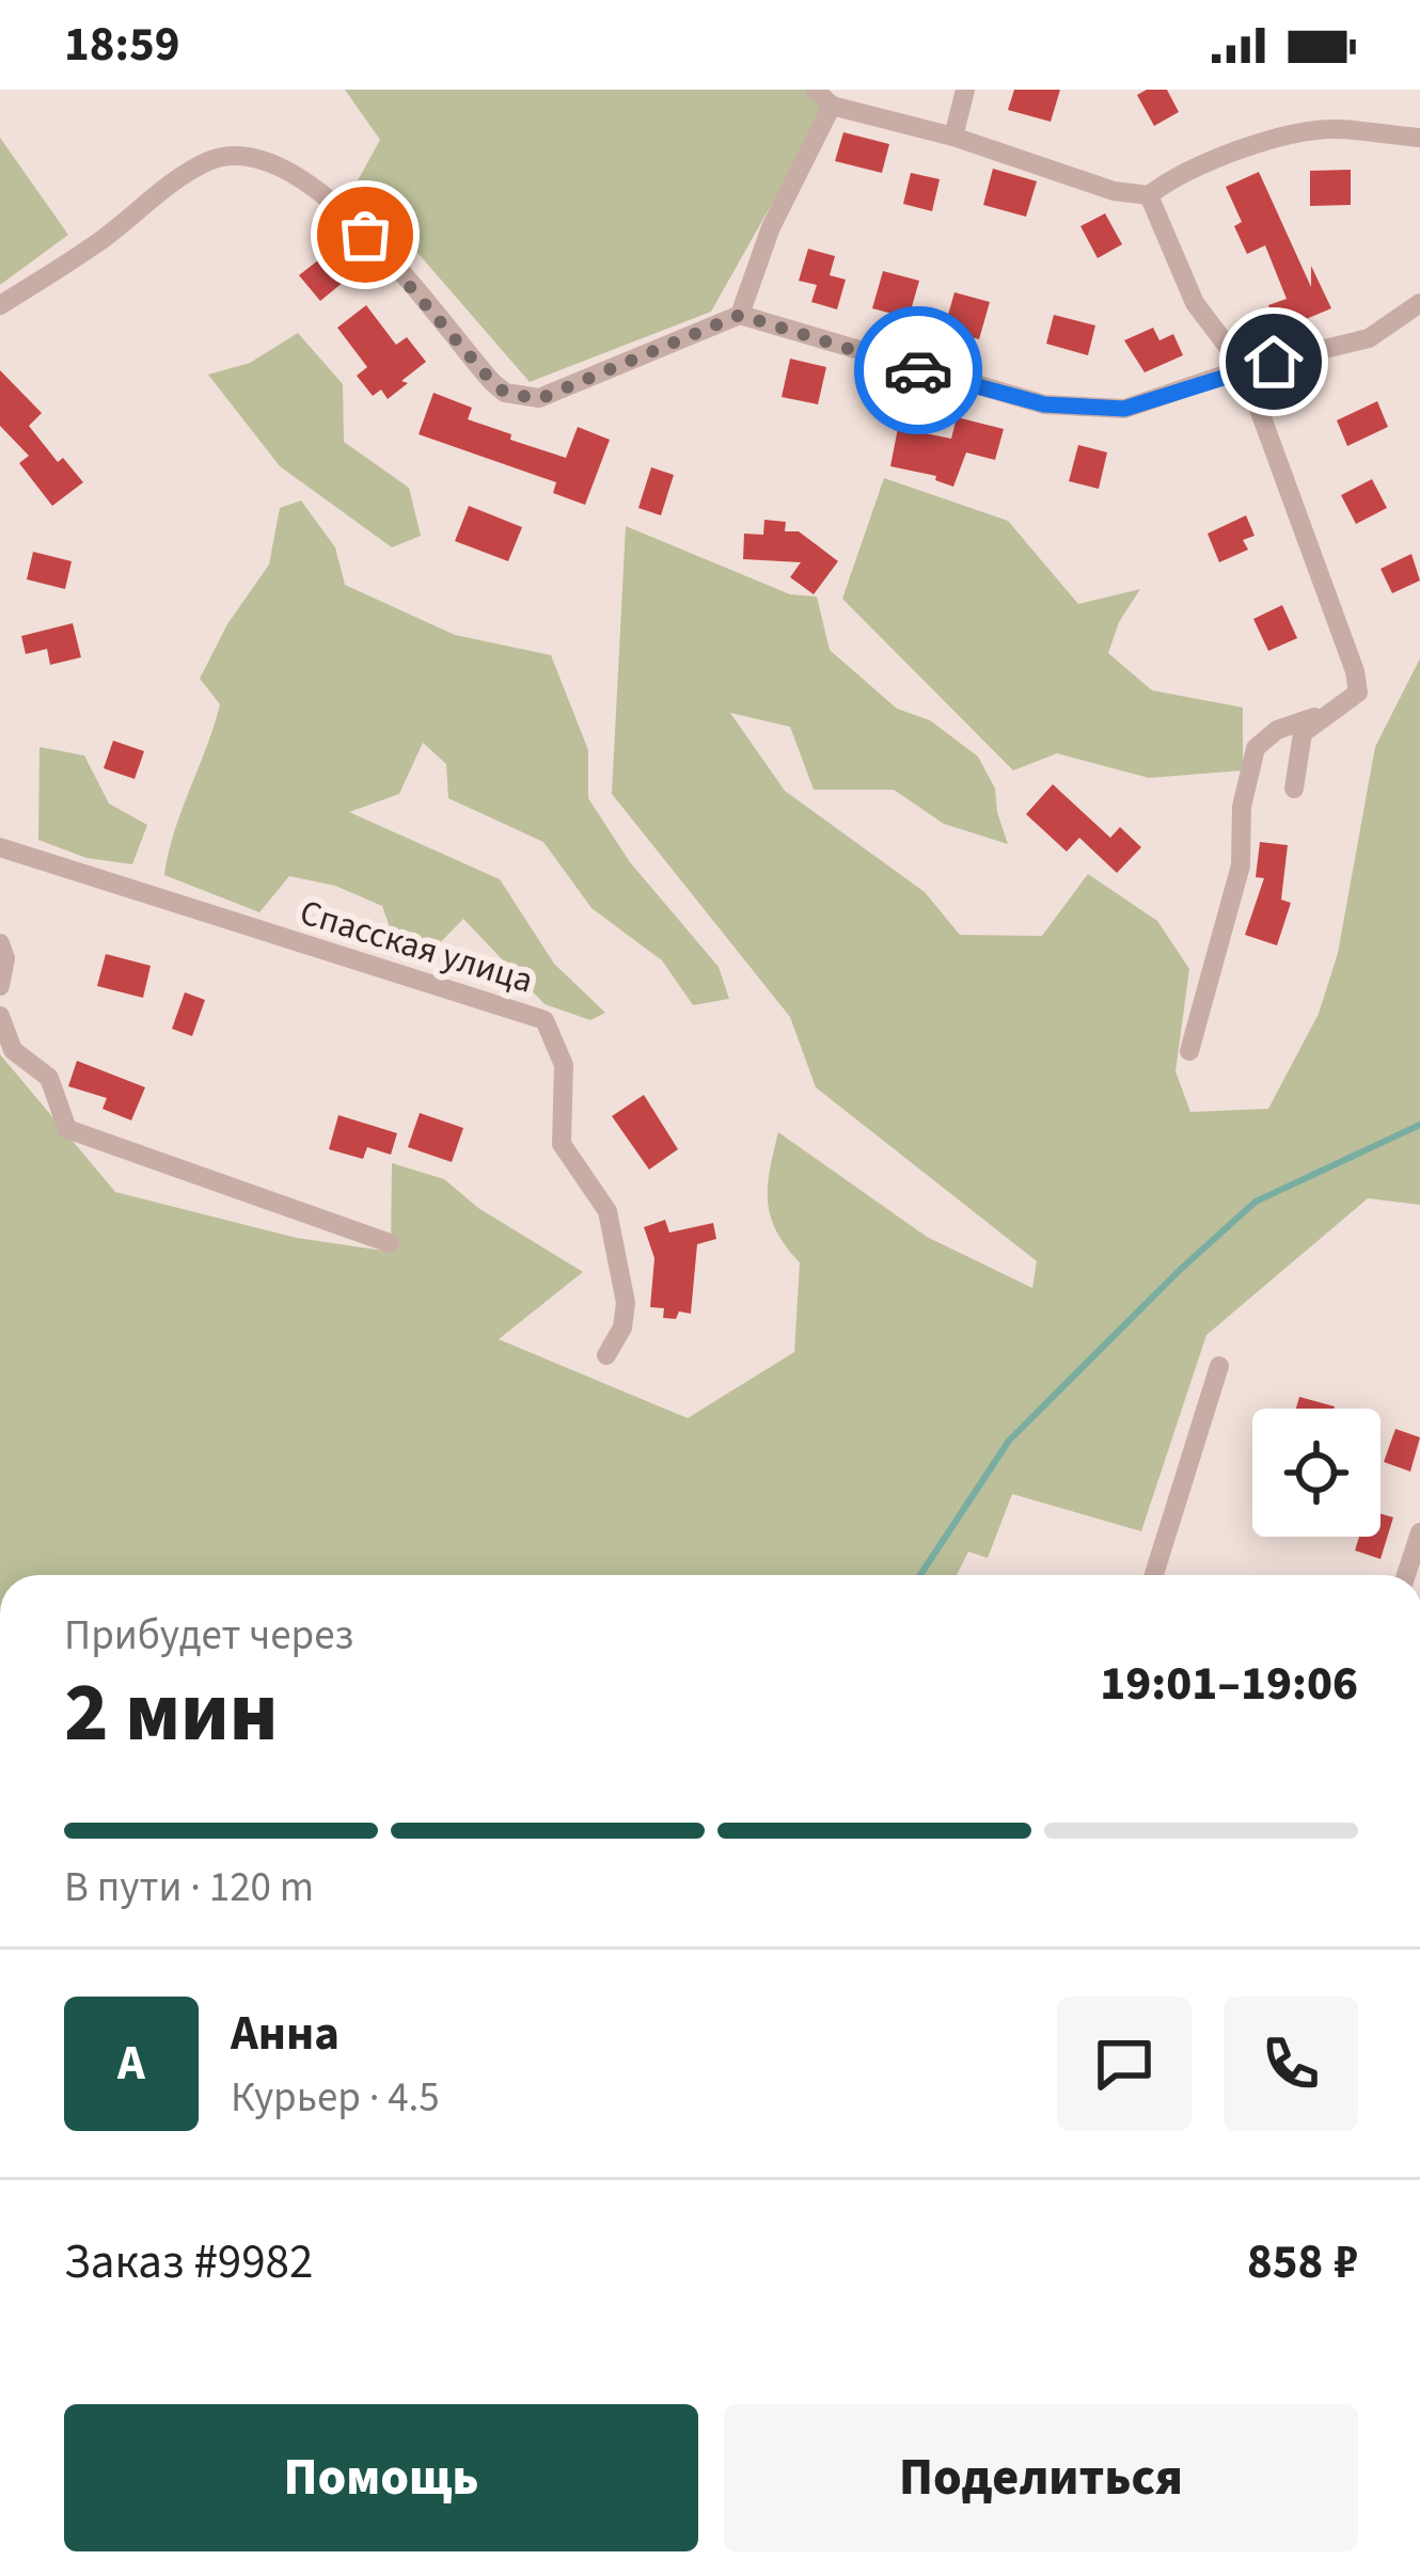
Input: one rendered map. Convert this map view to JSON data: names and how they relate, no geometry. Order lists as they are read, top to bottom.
{
  "streets": {
    "street": ["Спасская улица"]
  },
  "page": {
    "status": "18:59",
    "heading": ["2 мин", "Прибудет через", "19:01–19:06"],
    "panel": [
      "Анна",
      "Курьер · 4.5",
      "Заказ #9982",
      "858 ₽"
    ],
    "bar": "В пути · 120 m",
    "round": "А",
    "buttons": ["Помощь", "Поделиться"]
  }
}
